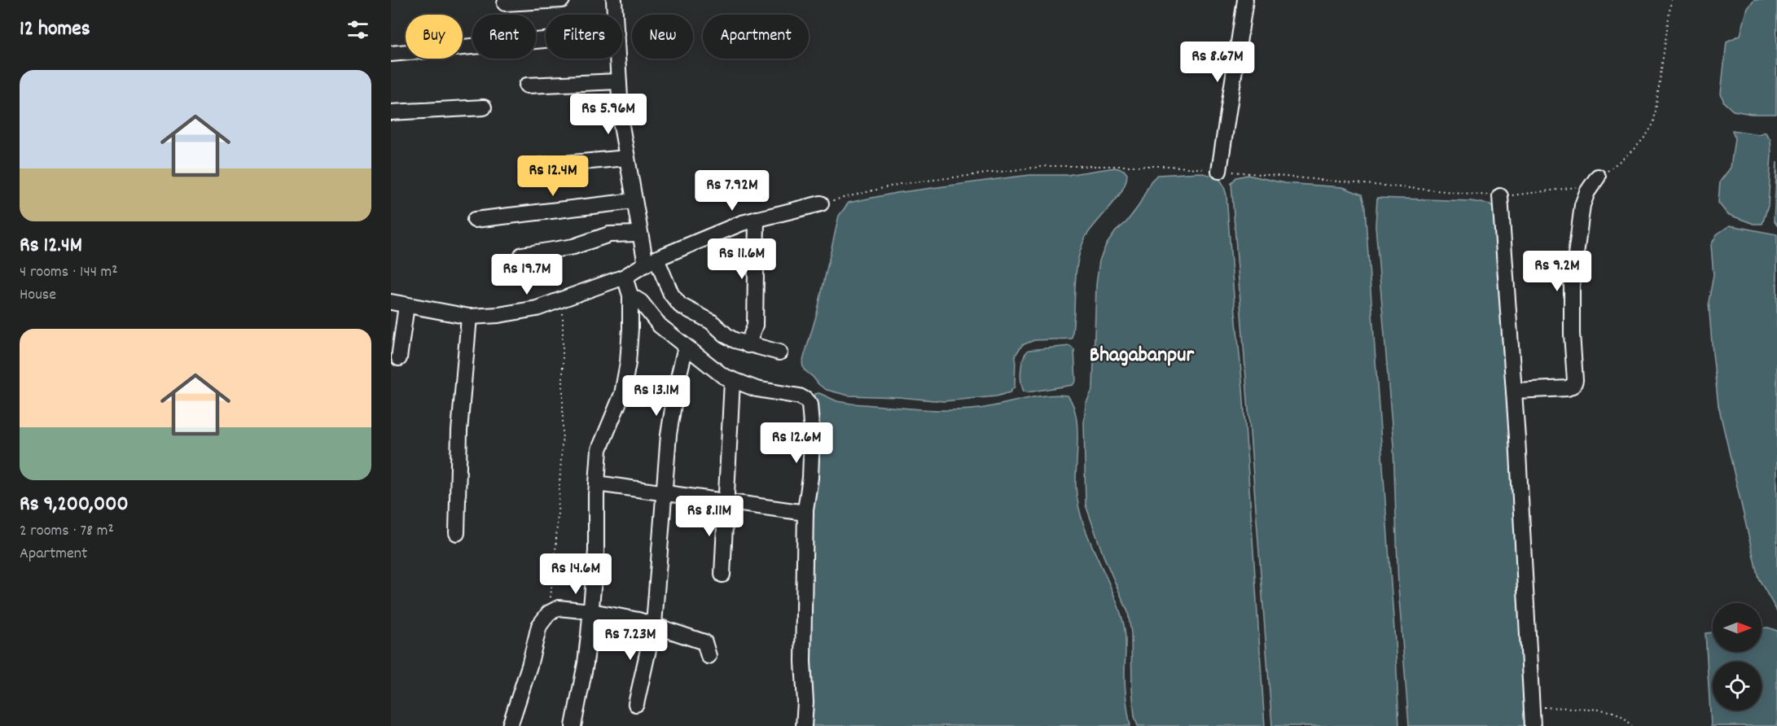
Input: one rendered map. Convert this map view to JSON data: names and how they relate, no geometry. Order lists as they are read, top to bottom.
{
  "districts": ["Bhagabanpur"],
  "north": "right",
  "page": {
    "heading": "12 homes",
    "chip": [
      "Buy",
      "Rent",
      "Filters",
      "New",
      "Apartment"
    ],
    "price": [
      "Rs 8.67M",
      "Rs 5.96M",
      "Rs 12.4M",
      "Rs 7.92M",
      "Rs 11.6M",
      "Rs 9.2M",
      "Rs 19.7M",
      "Rs 13.1M",
      "Rs 12.6M",
      "Rs 8.11M",
      "Rs 14.6M",
      "Rs 7.23M"
    ],
    "list": [
      {
        "name": "Rs 12.4M",
        "note": "4 rooms · 144 m² · House"
      },
      {
        "name": "Rs 9,200,000",
        "note": "2 rooms · 78 m² · Apartment"
      }
    ]
  }
}
